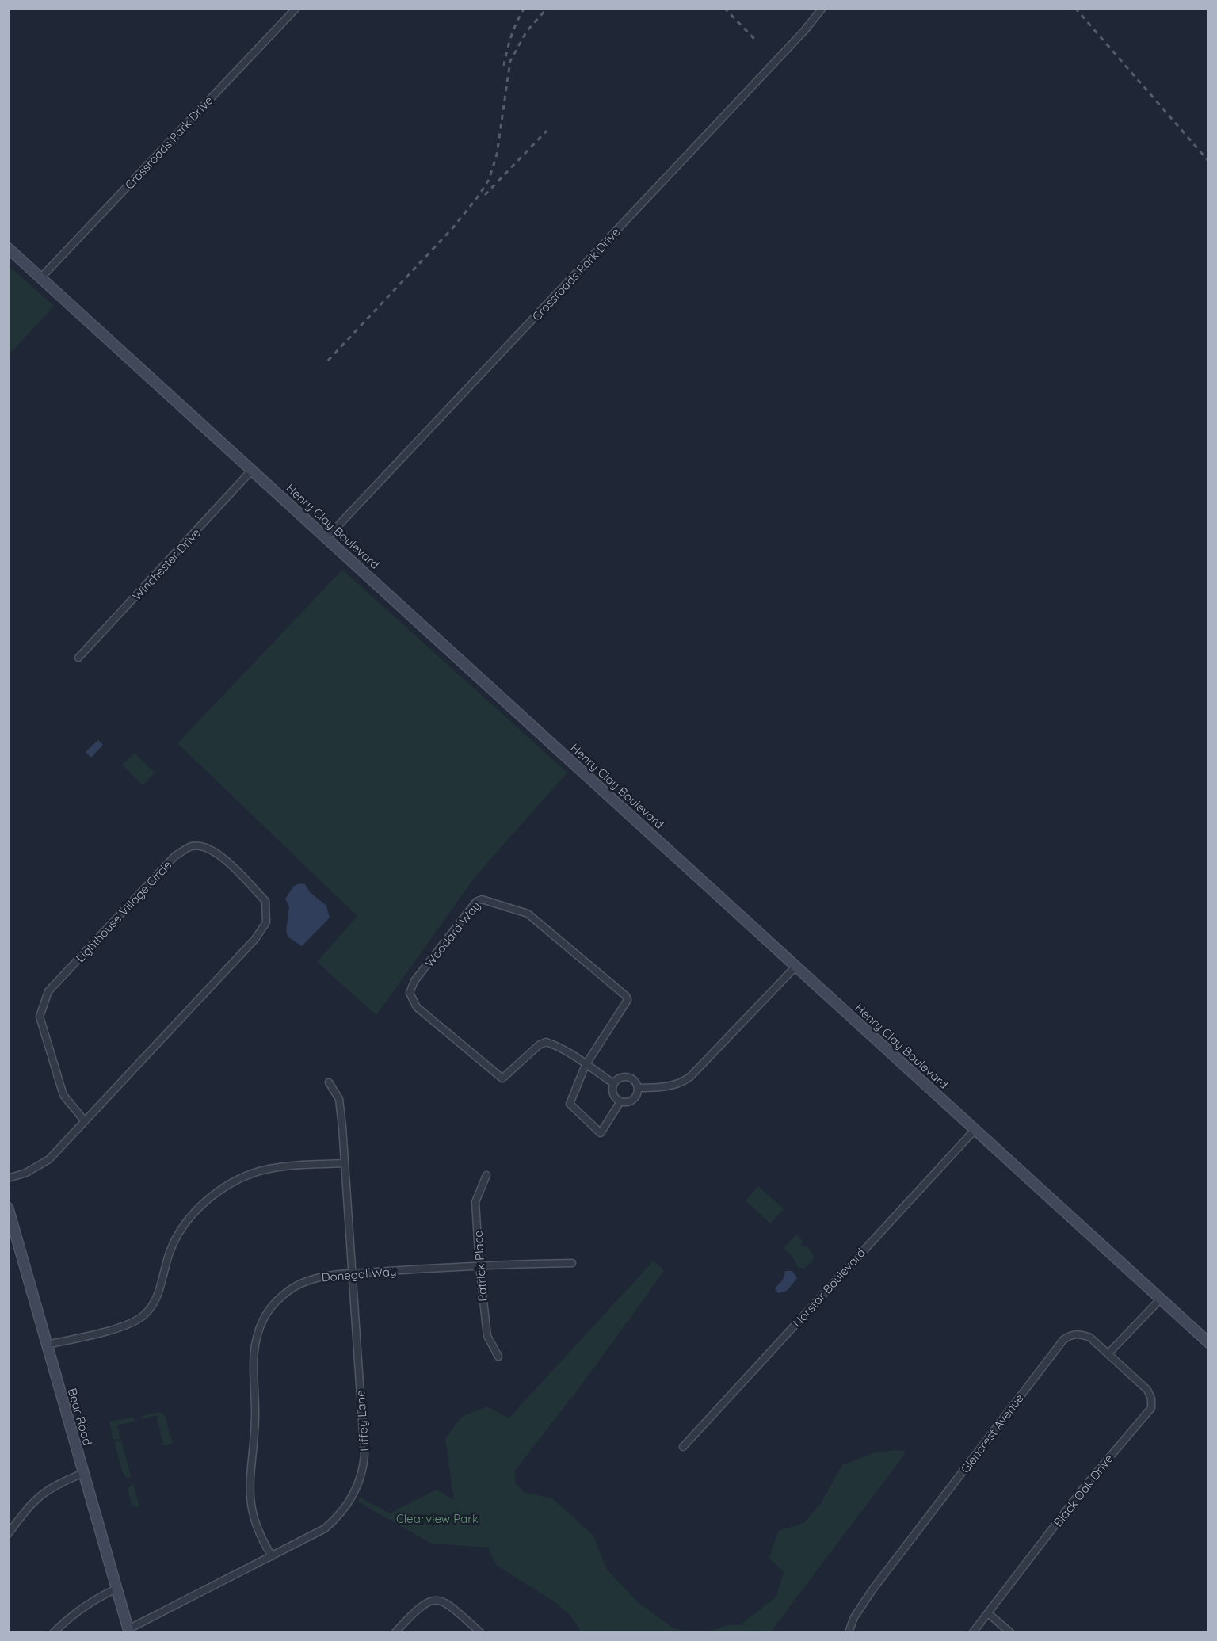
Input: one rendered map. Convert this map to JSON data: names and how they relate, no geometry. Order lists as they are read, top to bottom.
{
  "streets": {
    "main road": ["Henry Clay Boulevard", "Bear Road"],
    "street": [
      "Crossroads Park Drive",
      "Winchester Drive",
      "Lighthouse Village Circle",
      "Woodard Way",
      "Patrick Place",
      "Donegal Way",
      "Norstar Boulevard",
      "Liffey Lane",
      "Glencrest Avenue",
      "Black Oak Drive"
    ]
  },
  "crossings": [
    ["Crossroads Park Drive", "Henry Clay Boulevard"],
    ["Henry Clay Boulevard", "Winchester Drive"],
    ["Henry Clay Boulevard", "Norstar Boulevard"],
    ["Patrick Place", "Donegal Way"],
    ["Donegal Way", "Liffey Lane"],
    ["Bear Road", "Liffey Lane"],
    ["Glencrest Avenue", "Black Oak Drive"]
  ],
  "parks": ["Clearview Park"]
}
